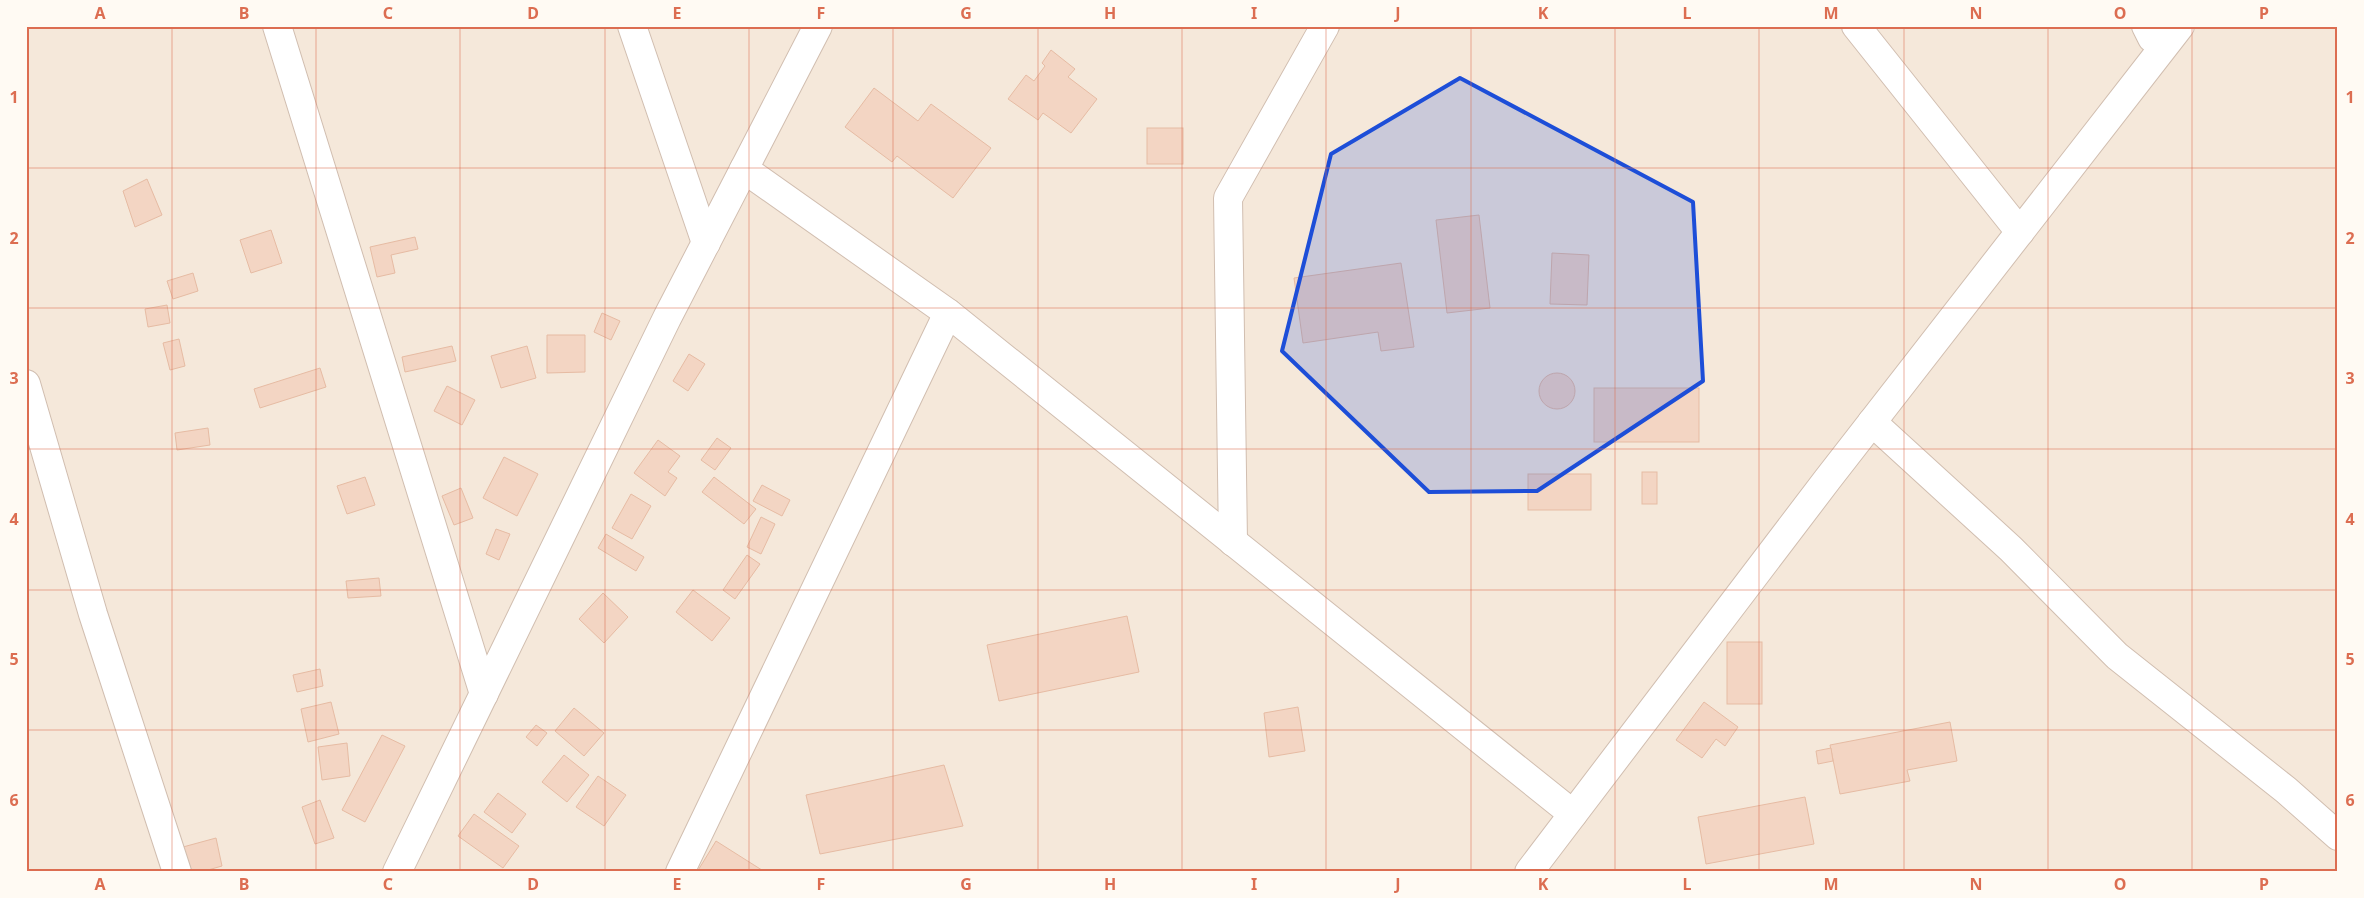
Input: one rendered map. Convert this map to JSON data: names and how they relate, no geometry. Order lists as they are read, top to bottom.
{
  "grid": {
    "columns": [
      "A",
      "B",
      "C",
      "D",
      "E",
      "F",
      "G",
      "H",
      "I",
      "J",
      "K",
      "L",
      "M",
      "N",
      "O",
      "P"
    ],
    "rows": [
      "1",
      "2",
      "3",
      "4",
      "5",
      "6"
    ]
  }
}
